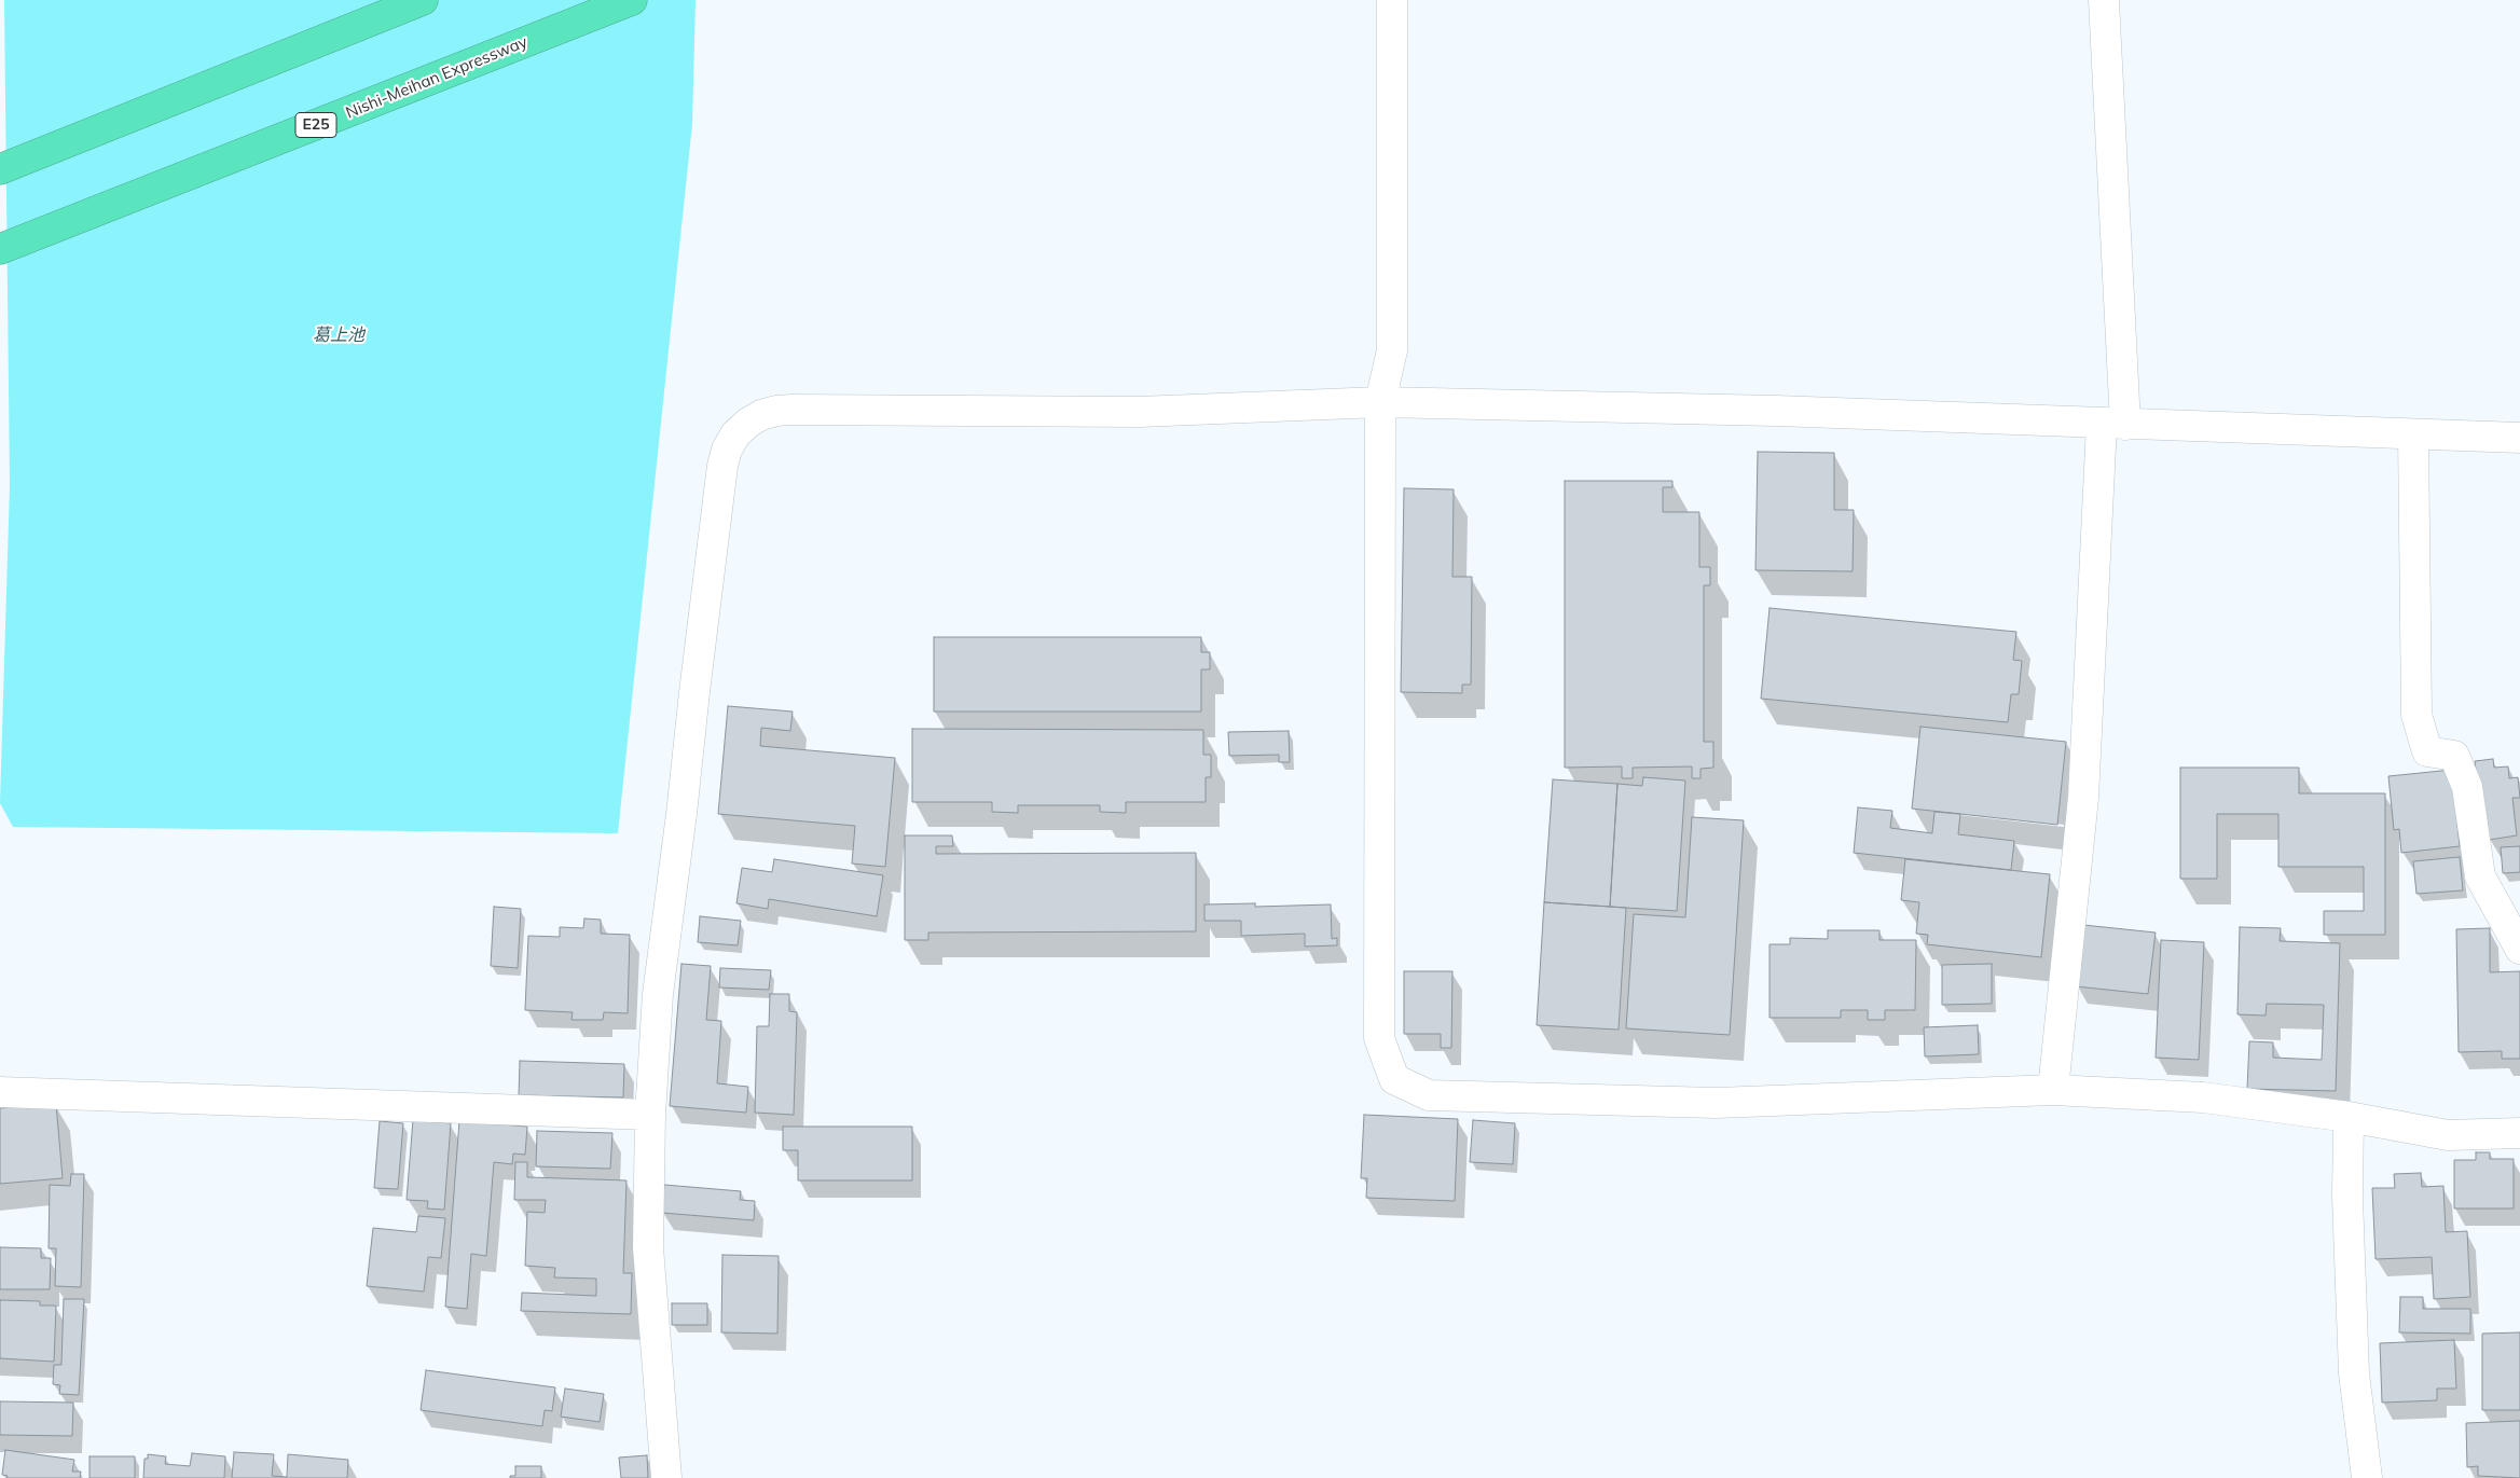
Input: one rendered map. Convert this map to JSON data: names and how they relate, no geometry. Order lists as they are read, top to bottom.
{
  "streets": {
    "highway": ["Nishi-Meihan Expressway", "E25"]
  },
  "water": ["葛上池"]
}
